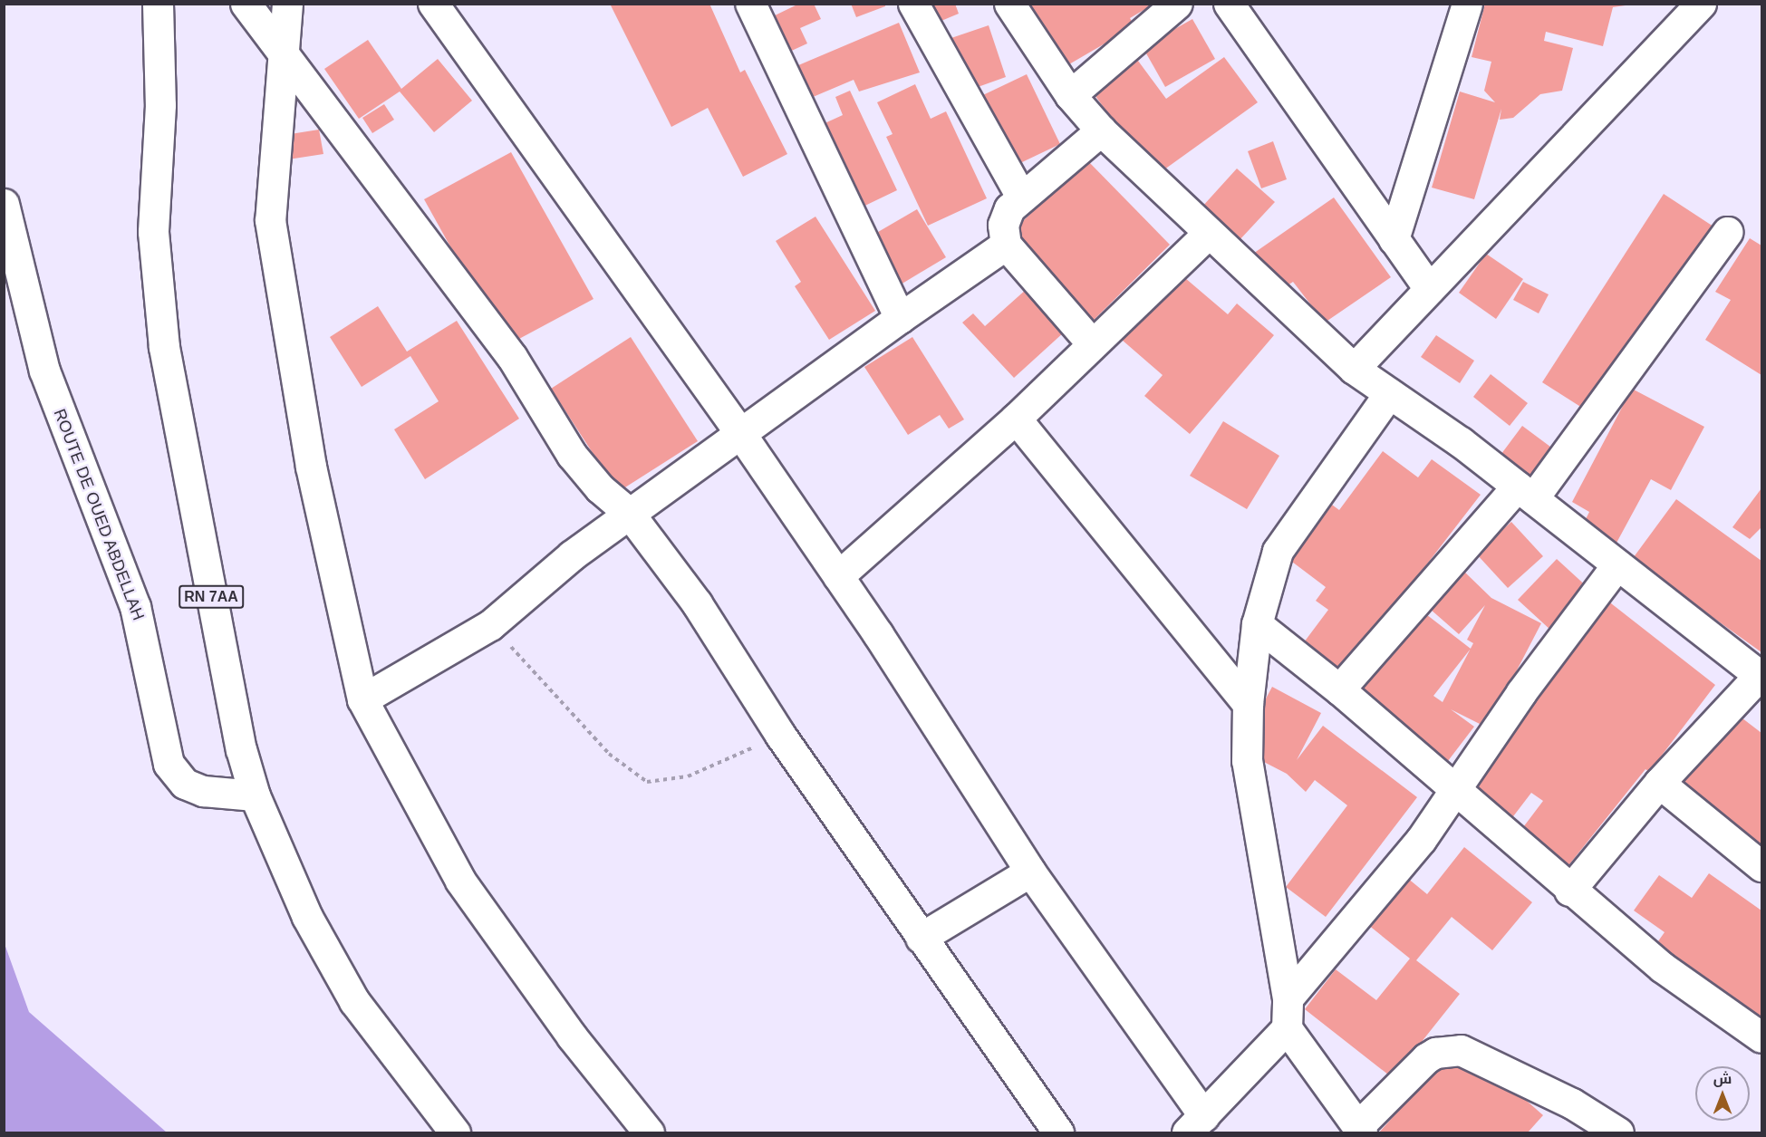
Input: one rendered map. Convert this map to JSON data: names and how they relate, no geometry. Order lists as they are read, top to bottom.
{
  "streets": {
    "street": ["ROUTE DE OUED ABDELLAH", "RN 7AA"]
  },
  "crossings": [
    ["ROUTE DE OUED ABDELLAH", "RN 7AA"]
  ],
  "north": "top"
}
